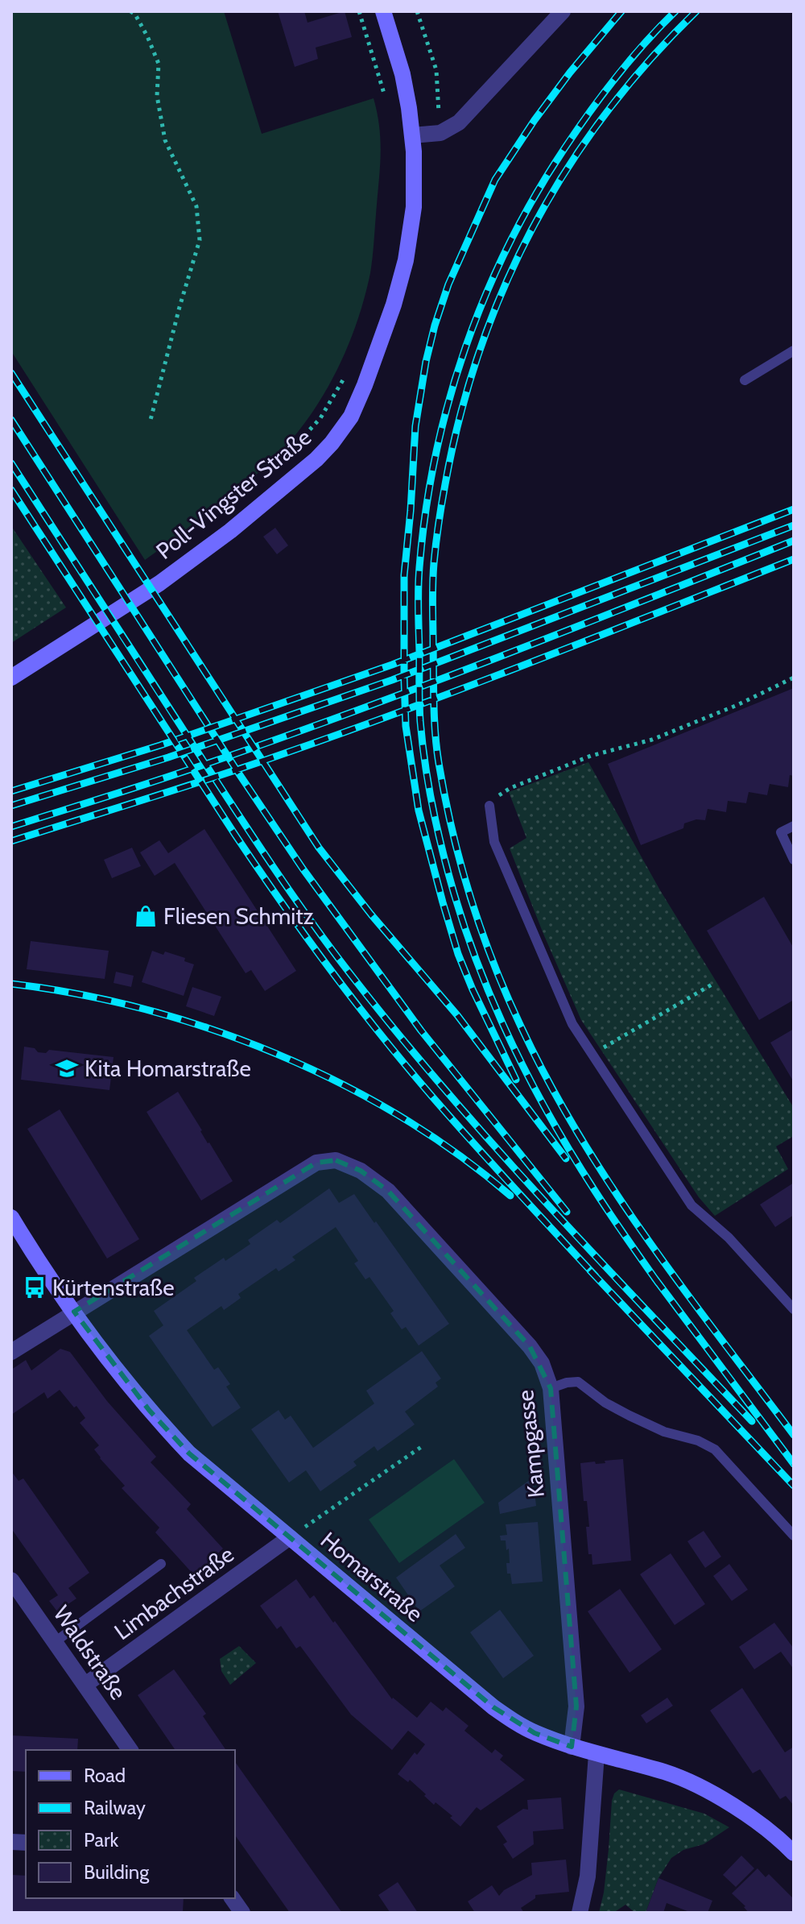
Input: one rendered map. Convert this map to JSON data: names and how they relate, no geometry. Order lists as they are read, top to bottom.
{
  "streets": {
    "street": [
      "Poll-Vingster Straße",
      "Kampgasse",
      "Homarstraße",
      "Limbachstraße",
      "Waldstraße"
    ]
  },
  "crossings": [
    ["Kampgasse", "Homarstraße"],
    ["Homarstraße", "Limbachstraße"],
    ["Limbachstraße", "Waldstraße"]
  ],
  "places": {
    "shop": ["Fliesen Schmitz"],
    "school or university": ["Kita Homarstraße"],
    "bus stop": ["Kürtenstraße"]
  },
  "legend": [
    "Road",
    "Railway",
    "Park",
    "Building"
  ]
}
